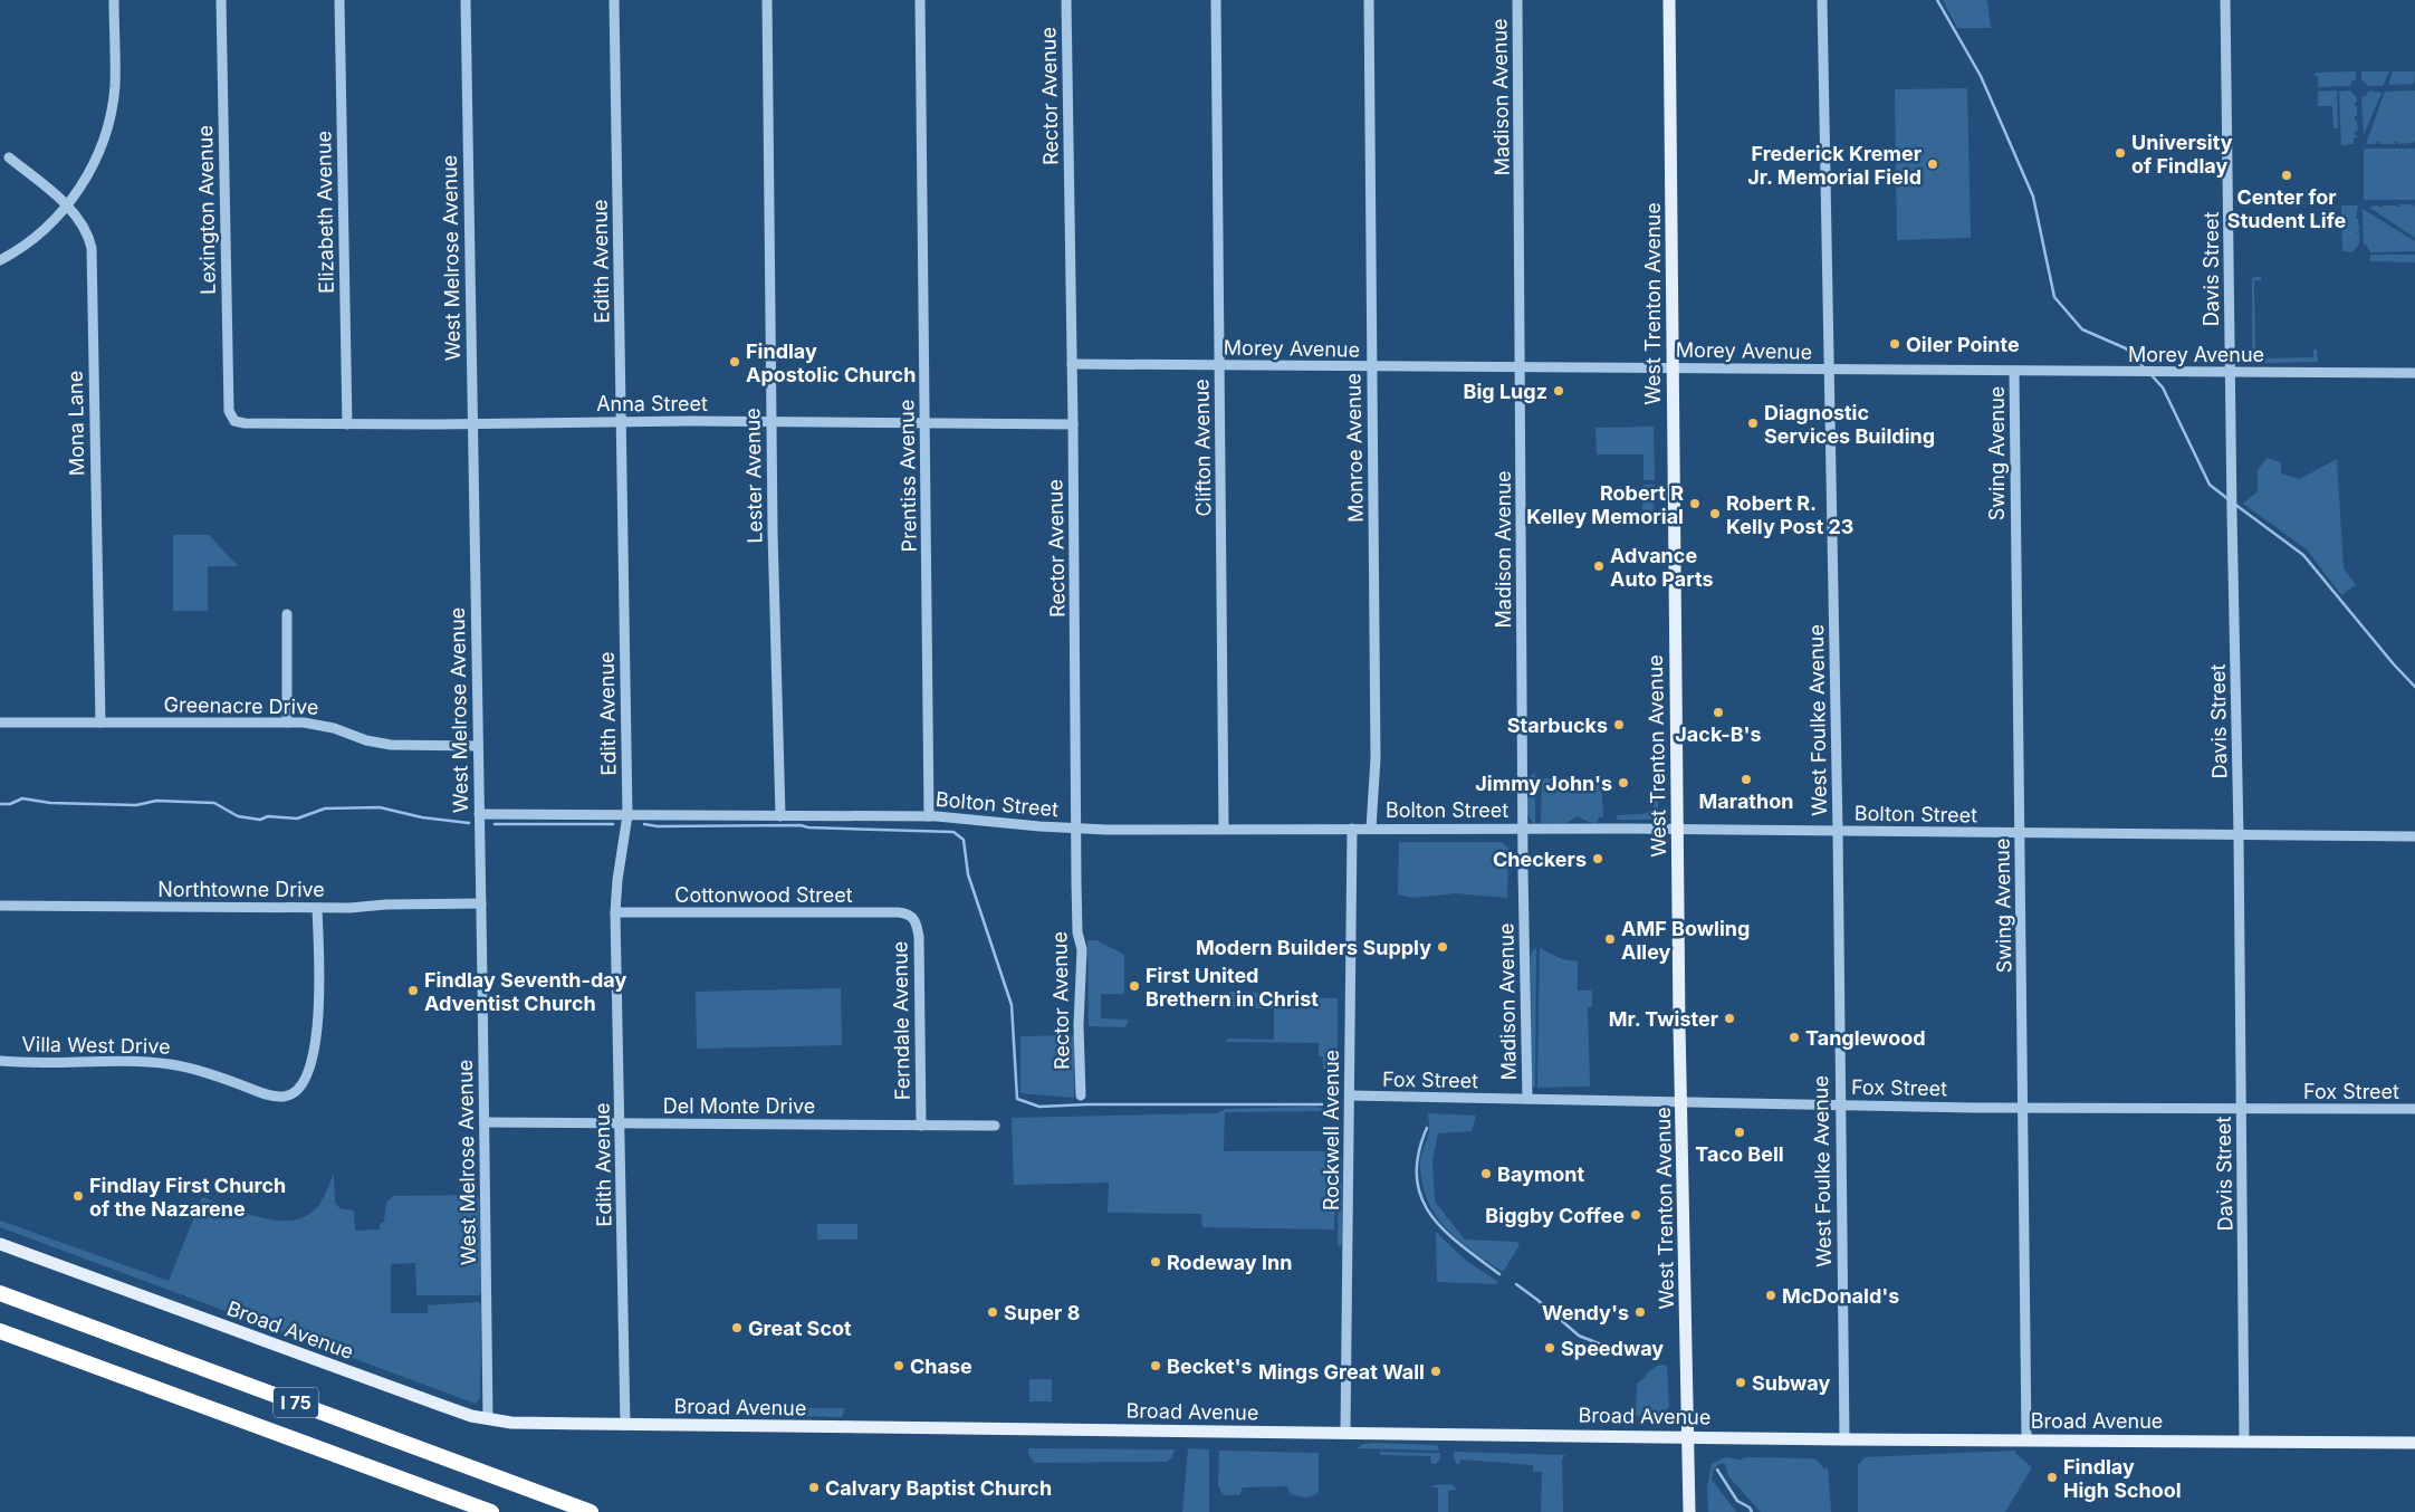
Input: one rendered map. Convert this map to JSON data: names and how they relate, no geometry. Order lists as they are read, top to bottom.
{
  "streets": {
    "highway": ["I 75"],
    "main road": ["West Trenton Avenue", "Broad Avenue"],
    "street": [
      "Rector Avenue",
      "Madison Avenue",
      "Lexington Avenue",
      "Elizabeth Avenue",
      "West Melrose Avenue",
      "Edith Avenue",
      "Davis Street",
      "Morey Avenue",
      "Anna Street",
      "Mona Lane",
      "Clifton Avenue",
      "Monroe Avenue",
      "Swing Avenue",
      "Lester Avenue",
      "Prentiss Avenue",
      "Greenacre Drive",
      "West Foulke Avenue",
      "Bolton Street",
      "Northtowne Drive",
      "Cottonwood Street",
      "Ferndale Avenue",
      "Villa West Drive",
      "Fox Street",
      "Del Monte Drive",
      "Rockwell Avenue"
    ]
  },
  "crossings": [
    ["Rector Avenue", "Morey Avenue"],
    ["Rector Avenue", "Anna Street"],
    ["Rector Avenue", "Bolton Street"],
    ["Madison Avenue", "Morey Avenue"],
    ["Madison Avenue", "Bolton Street"],
    ["Madison Avenue", "Fox Street"],
    ["Lexington Avenue", "Anna Street"],
    ["Elizabeth Avenue", "Anna Street"],
    ["West Melrose Avenue", "Anna Street"],
    ["West Melrose Avenue", "Greenacre Drive"],
    ["West Melrose Avenue", "Bolton Street"],
    ["West Melrose Avenue", "Northtowne Drive"],
    ["West Melrose Avenue", "Del Monte Drive"],
    ["West Melrose Avenue", "Broad Avenue"],
    ["Edith Avenue", "Anna Street"],
    ["Edith Avenue", "Bolton Street"],
    ["Edith Avenue", "Cottonwood Street"],
    ["Edith Avenue", "Del Monte Drive"],
    ["Edith Avenue", "Broad Avenue"],
    ["Davis Street", "Morey Avenue"],
    ["Davis Street", "Bolton Street"],
    ["Davis Street", "Fox Street"],
    ["Davis Street", "Broad Avenue"],
    ["West Trenton Avenue", "Morey Avenue"],
    ["West Trenton Avenue", "Bolton Street"],
    ["West Trenton Avenue", "Fox Street"],
    ["West Trenton Avenue", "Broad Avenue"],
    ["Morey Avenue", "Clifton Avenue"],
    ["Morey Avenue", "Monroe Avenue"],
    ["Morey Avenue", "Swing Avenue"],
    ["Morey Avenue", "West Foulke Avenue"],
    ["Anna Street", "Lester Avenue"],
    ["Anna Street", "Prentiss Avenue"],
    ["Mona Lane", "Greenacre Drive"],
    ["Clifton Avenue", "Bolton Street"],
    ["Monroe Avenue", "Bolton Street"],
    ["Swing Avenue", "Bolton Street"],
    ["Swing Avenue", "Fox Street"],
    ["Swing Avenue", "Broad Avenue"],
    ["Lester Avenue", "Bolton Street"],
    ["Prentiss Avenue", "Bolton Street"],
    ["West Foulke Avenue", "Bolton Street"],
    ["West Foulke Avenue", "Fox Street"],
    ["West Foulke Avenue", "Broad Avenue"],
    ["Bolton Street", "Rockwell Avenue"],
    ["Northtowne Drive", "Villa West Drive"],
    ["Cottonwood Street", "Ferndale Avenue"],
    ["Ferndale Avenue", "Del Monte Drive"],
    ["Fox Street", "Rockwell Avenue"],
    ["Rockwell Avenue", "Broad Avenue"]
  ],
  "places": [
    "University of Findlay",
    "Frederick Kremer Jr. Memorial Field",
    "Center for Student Life",
    "Oiler Pointe",
    "Findlay Apostolic Church",
    "Big Lugz",
    "Diagnostic Services Building",
    "Robert R Kelley Memorial",
    "Robert R. Kelly Post 23",
    "Advance Auto Parts",
    "Jack-B's",
    "Starbucks",
    "Marathon",
    "Jimmy John's",
    "Checkers",
    "AMF Bowling Alley",
    "Modern Builders Supply",
    "First United Brethern in Christ",
    "Findlay Seventh-day Adventist Church",
    "Mr. Twister",
    "Tanglewood",
    "Taco Bell",
    "Baymont",
    "Findlay First Church of the Nazarene",
    "Biggby Coffee",
    "Rodeway Inn",
    "McDonald's",
    "Super 8",
    "Wendy's",
    "Great Scot",
    "Speedway",
    "Chase",
    "Becket's",
    "Mings Great Wall",
    "Subway",
    "Findlay High School",
    "Calvary Baptist Church"
  ]
}
